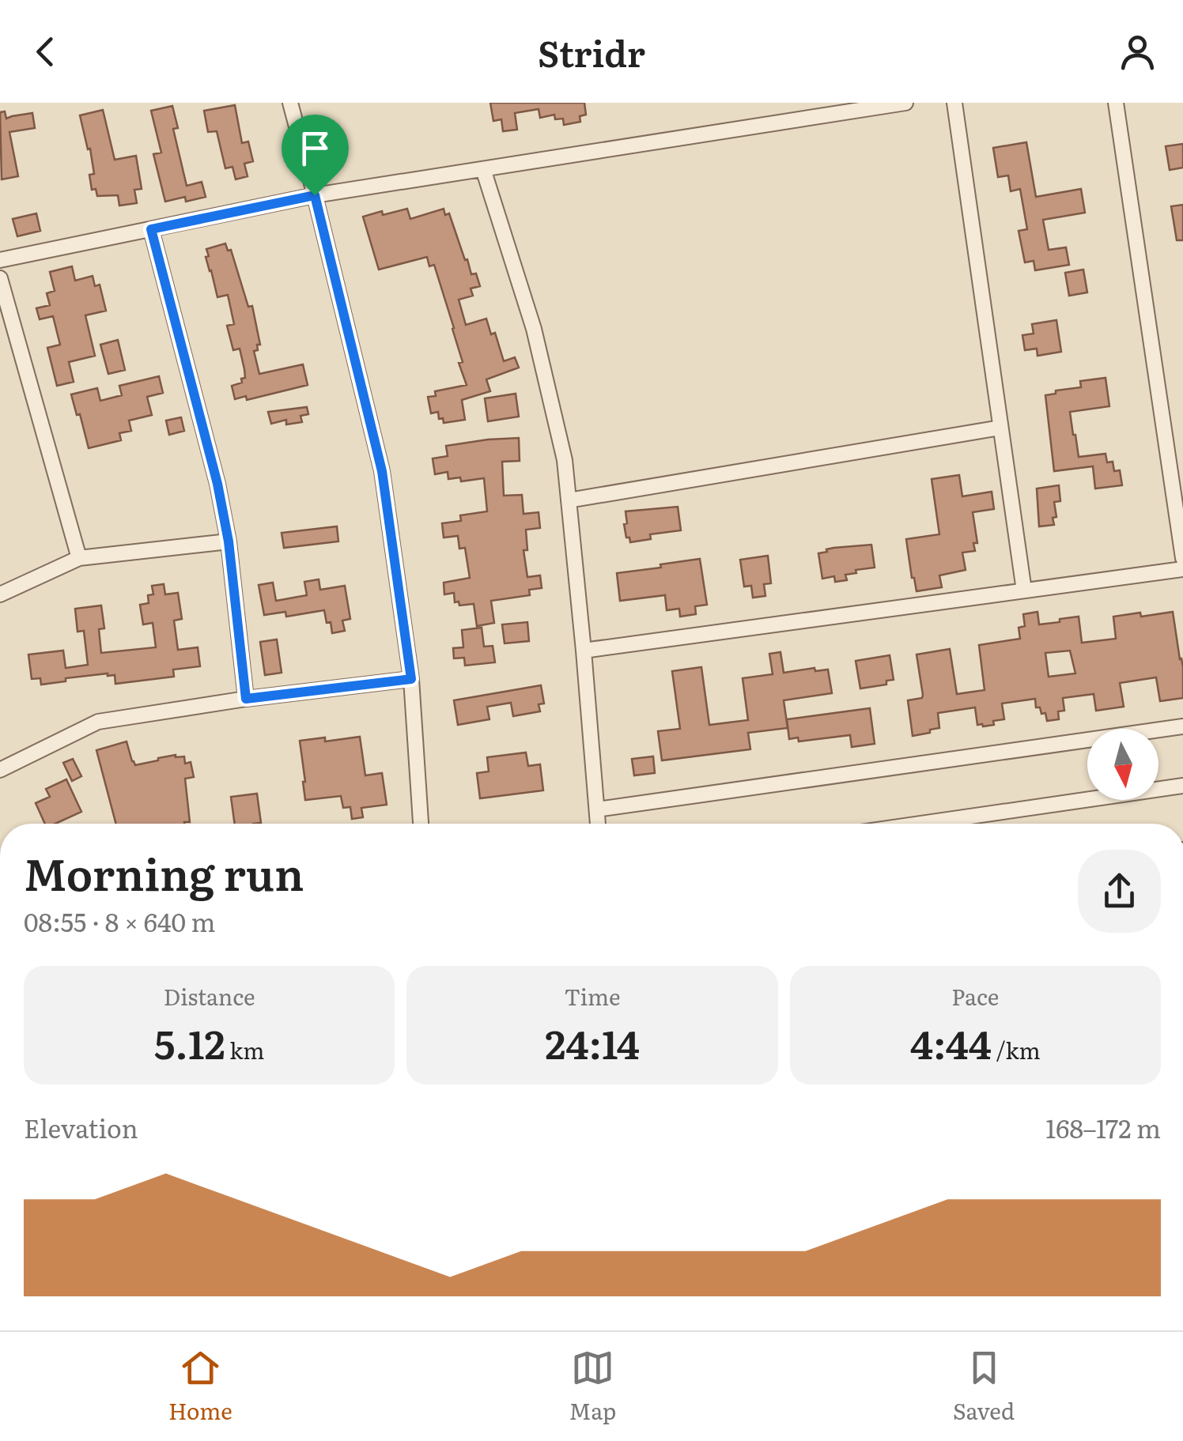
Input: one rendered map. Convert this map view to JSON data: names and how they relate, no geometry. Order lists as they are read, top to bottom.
{
  "north": "bottom",
  "page": {
    "header": "Stridr",
    "heading": ["Morning run", "08:55 · 8 × 640 m"],
    "stats": [
      ["Distance", "5.12 km"],
      ["Time", "24:14"],
      ["Pace", "4:44 /km"]
    ],
    "chart": ["Elevation", "168–172 m"],
    "tabs": ["Home", "Map", "Saved"]
  }
}
